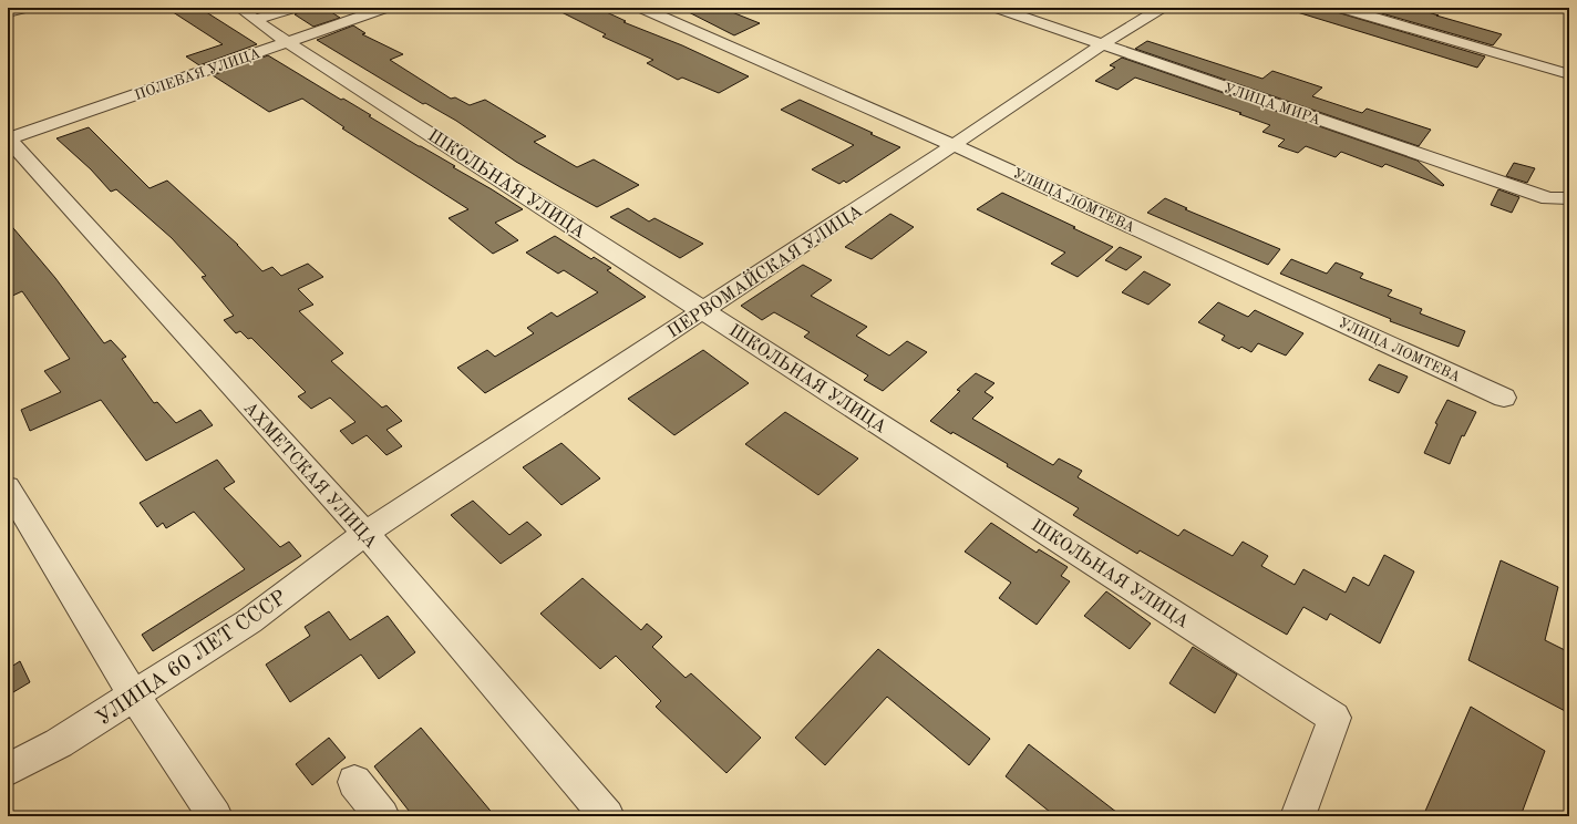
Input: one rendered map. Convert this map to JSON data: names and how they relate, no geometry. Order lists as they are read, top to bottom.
{
  "streets": {
    "street": [
      "ПОЛЕВАЯ УЛИЦА",
      "УЛИЦА МИРА",
      "ШКОЛЬНАЯ УЛИЦА",
      "УЛИЦА ЛОМТЕВА",
      "ПЕРВОМАЙСКАЯ УЛИЦА",
      "АХМЕТСКАЯ УЛИЦА",
      "УЛИЦА 60 ЛЕТ СССР"
    ]
  },
  "crossings": [
    ["ПОЛЕВАЯ УЛИЦА", "ШКОЛЬНАЯ УЛИЦА"],
    ["ПОЛЕВАЯ УЛИЦА", "АХМЕТСКАЯ УЛИЦА"],
    ["УЛИЦА МИРА", "ПЕРВОМАЙСКАЯ УЛИЦА"],
    ["ШКОЛЬНАЯ УЛИЦА", "ПЕРВОМАЙСКАЯ УЛИЦА"],
    ["УЛИЦА ЛОМТЕВА", "ПЕРВОМАЙСКАЯ УЛИЦА"],
    ["ПЕРВОМАЙСКАЯ УЛИЦА", "АХМЕТСКАЯ УЛИЦА"],
    ["ПЕРВОМАЙСКАЯ УЛИЦА", "УЛИЦА 60 ЛЕТ СССР"],
    ["АХМЕТСКАЯ УЛИЦА", "УЛИЦА 60 ЛЕТ СССР"]
  ]
}
